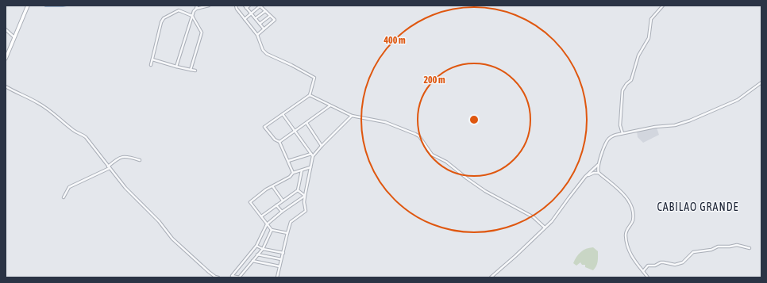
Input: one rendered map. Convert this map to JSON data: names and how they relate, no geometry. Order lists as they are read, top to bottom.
{
  "districts": ["CABILAO GRANDE"],
  "rings": ["400 m", "200 m"]
}
